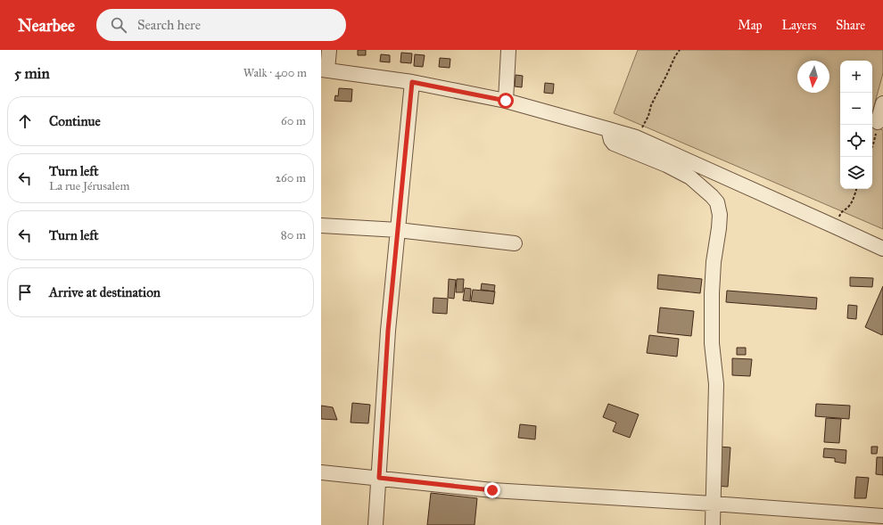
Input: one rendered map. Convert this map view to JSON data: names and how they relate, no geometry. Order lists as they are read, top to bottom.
{
  "north": "bottom",
  "page": {
    "header": "Nearbee",
    "search": "Search here",
    "nav": ["Map", "Layers", "Share"],
    "heading": ["5 min", "Walk · 400 m"],
    "map_buttons": ["+", "−"],
    "list": [
      ["Continue", "60 m"],
      ["Turn left", "La rue Jérusalem", "260 m"],
      ["Turn left", "80 m"],
      "Arrive at destination"
    ]
  }
}
